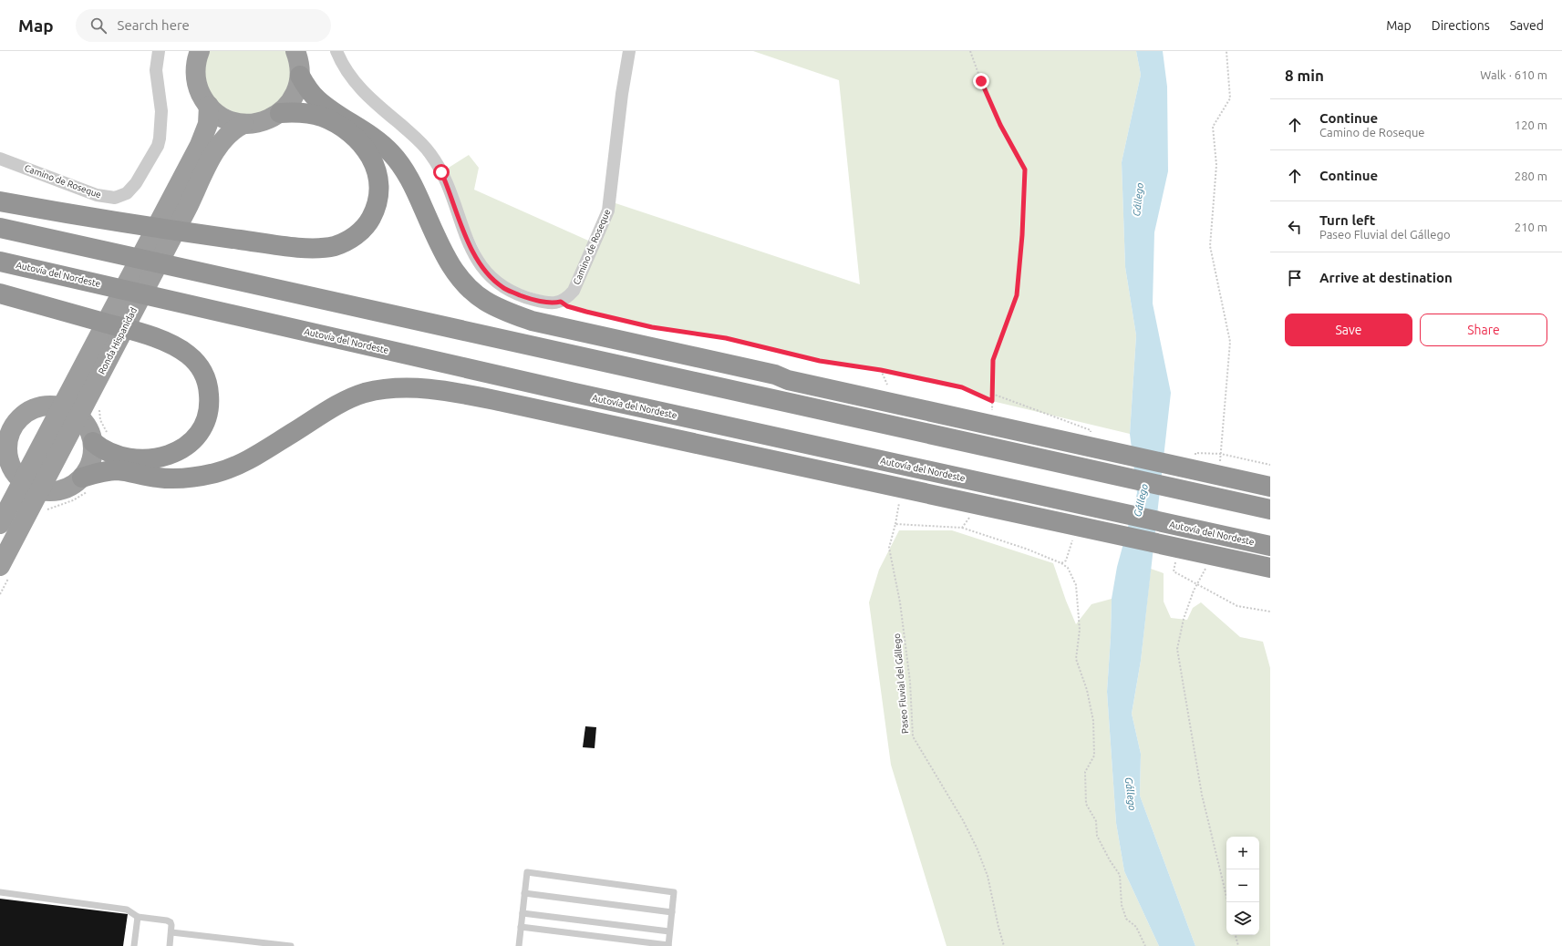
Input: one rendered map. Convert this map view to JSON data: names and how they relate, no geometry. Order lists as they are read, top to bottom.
{
  "streets": {
    "highway": ["Autovía del Nordeste", "Ronda Hispanidad"],
    "street": ["Camino de Roseque"],
    "path": ["Paseo Fluvial del Gállego"]
  },
  "water": ["Gállego"],
  "page": {
    "header": "Map",
    "search": "Search here",
    "nav": ["Map", "Directions", "Saved"],
    "heading": ["8 min", "Walk · 610 m"],
    "list": [
      ["Continue", "Camino de Roseque", "120 m"],
      ["Continue", "280 m"],
      ["Turn left", "Paseo Fluvial del Gállego", "210 m"],
      "Arrive at destination"
    ],
    "buttons": ["Save", "Share"],
    "map_buttons": ["+", "−"]
  }
}
